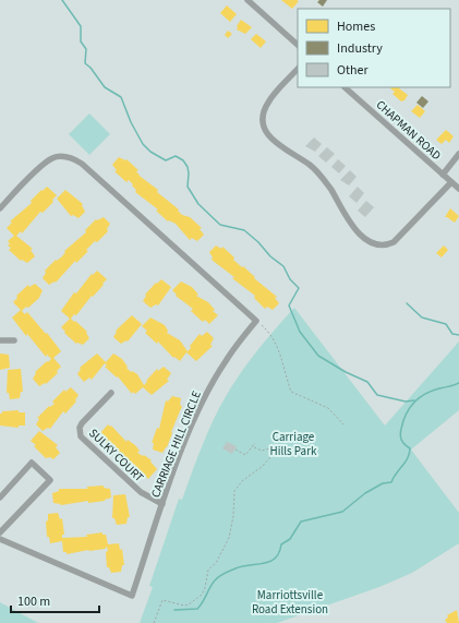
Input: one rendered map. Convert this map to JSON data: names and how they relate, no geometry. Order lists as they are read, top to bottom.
{
  "streets": {
    "street": ["CHAPMAN ROAD", "CARRIAGE HILL CIRCLE", "SULKY COURT"]
  },
  "crossings": [
    ["CARRIAGE HILL CIRCLE", "SULKY COURT"]
  ],
  "parks": ["Carriage Hills Park", "Marriottsville Road Extension"],
  "legend": ["Homes", "Industry", "Other"],
  "scale_bar": "100 m"
}
